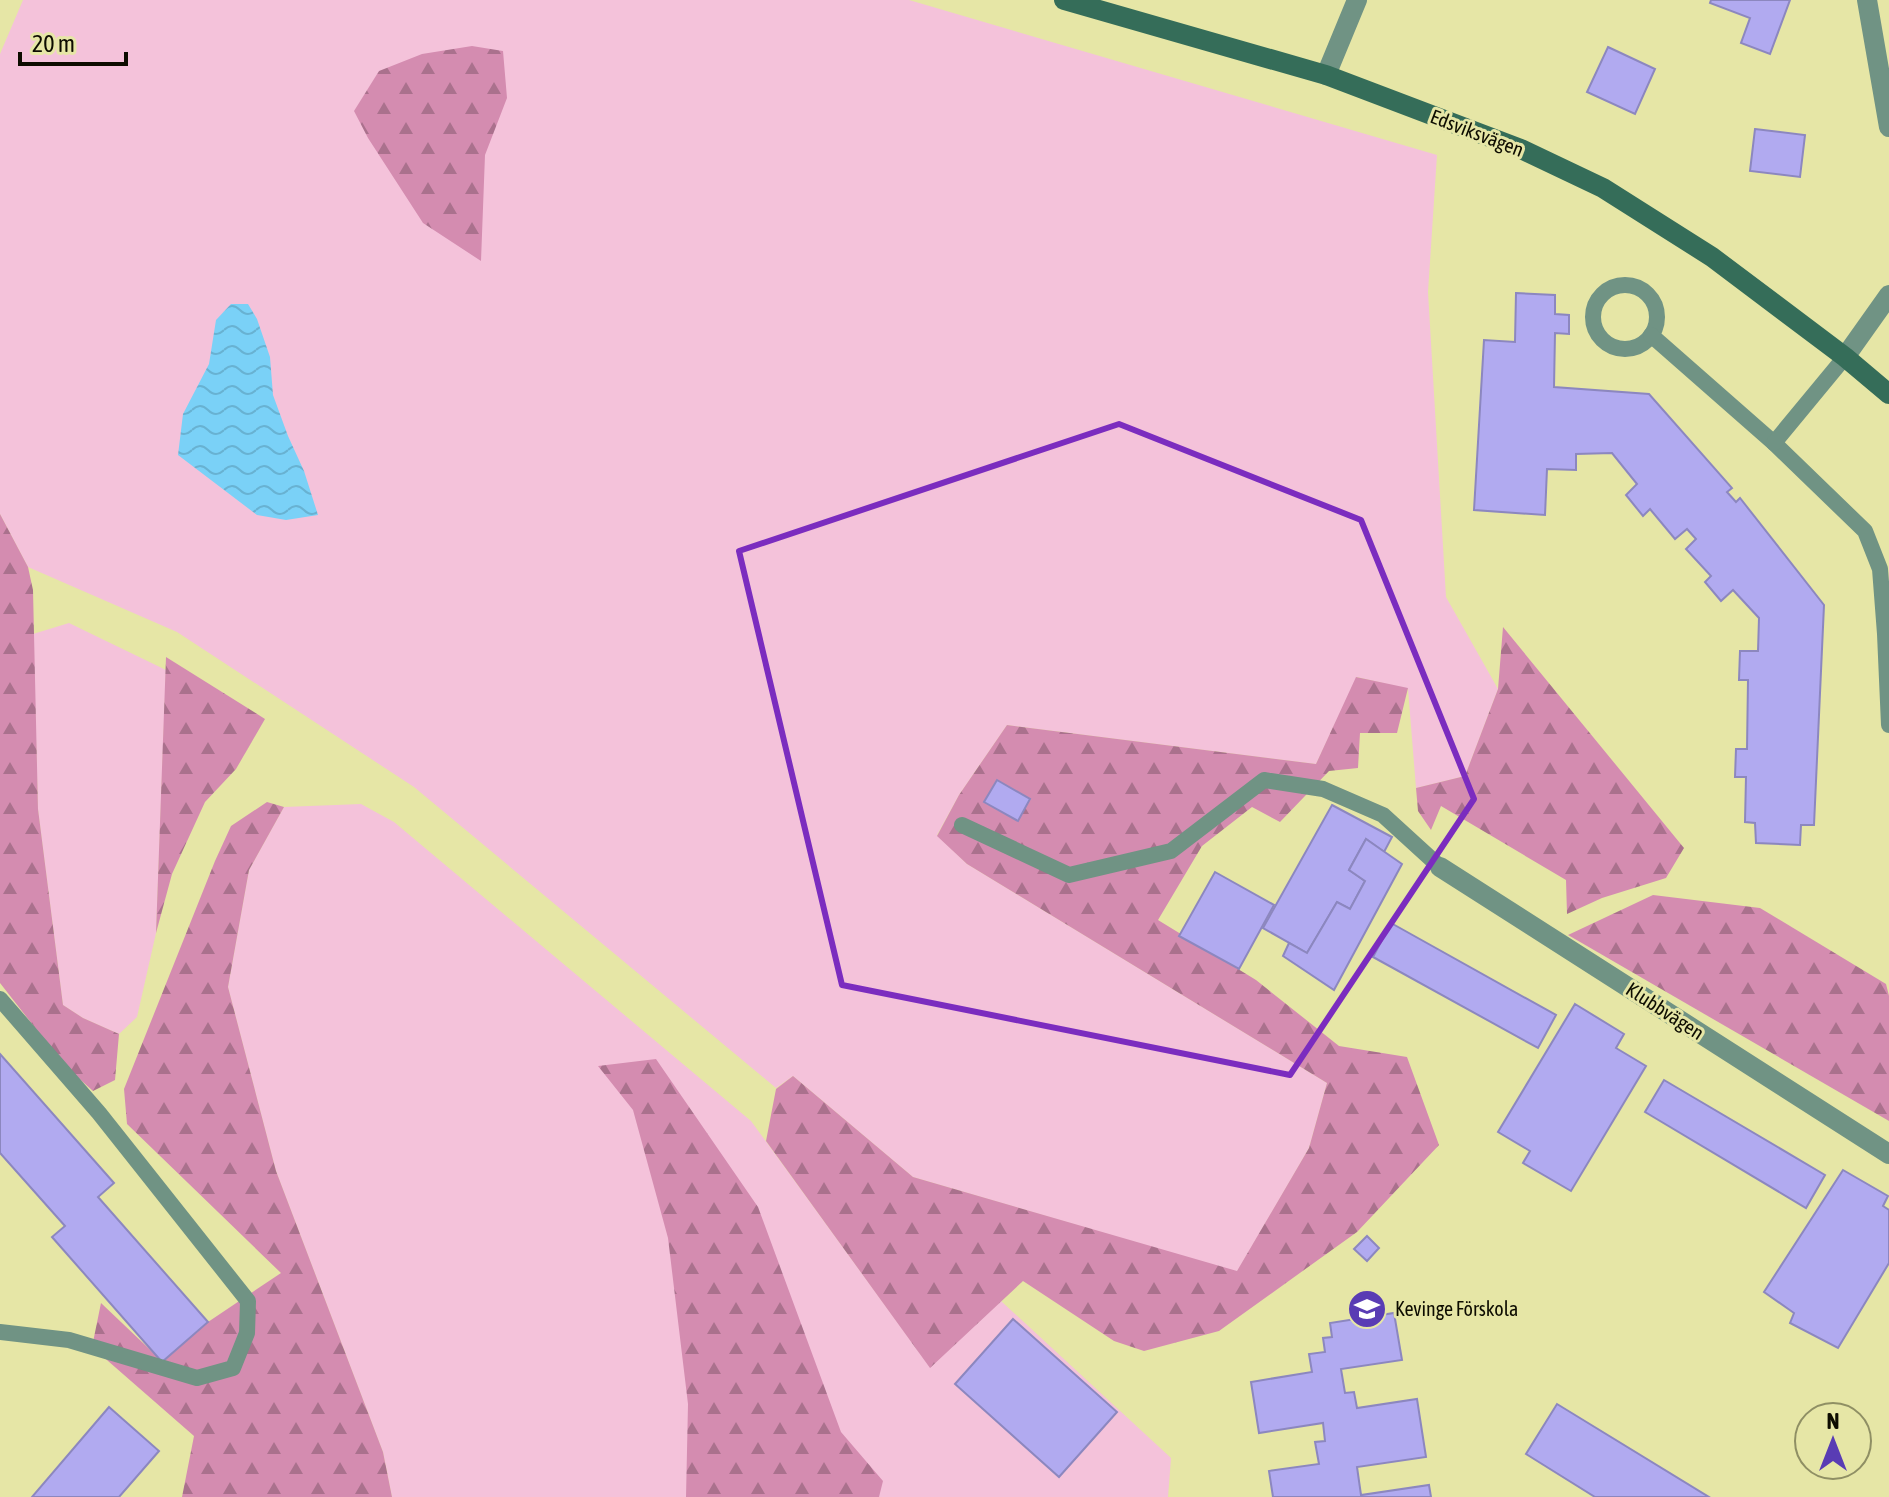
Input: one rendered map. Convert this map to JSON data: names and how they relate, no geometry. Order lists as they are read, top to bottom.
{
  "streets": {
    "street": ["Edsviksvägen", "Klubbvägen"]
  },
  "places": {
    "school or university": ["Kevinge Förskola"]
  },
  "scale_bar": "20 m",
  "north": "top"
}
